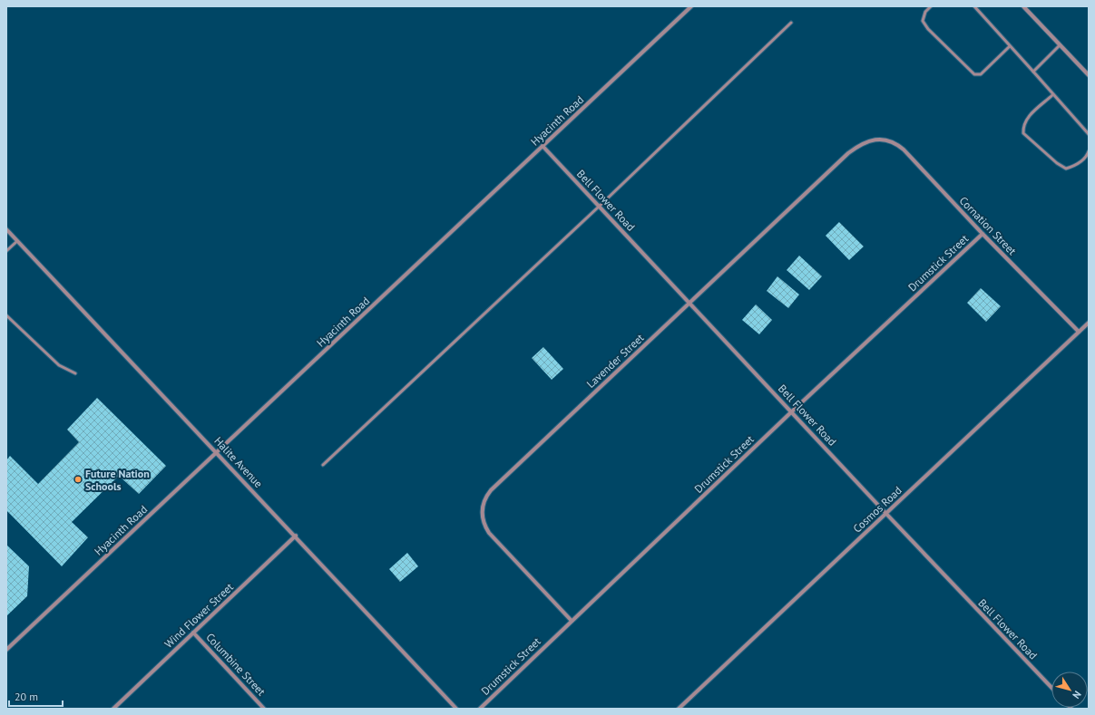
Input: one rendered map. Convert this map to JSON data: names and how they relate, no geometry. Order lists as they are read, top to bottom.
{
  "streets": {
    "street": [
      "Hyacinth Road",
      "Bell Flower Road",
      "Cornation Street",
      "Drumstick Street",
      "Lavender Street",
      "Halite Avenue",
      "Cosmos Road",
      "Wind Flower Street",
      "Columbine Street"
    ]
  },
  "crossings": [
    ["Hyacinth Road", "Bell Flower Road"],
    ["Hyacinth Road", "Halite Avenue"],
    ["Bell Flower Road", "Drumstick Street"],
    ["Bell Flower Road", "Lavender Street"],
    ["Bell Flower Road", "Cosmos Road"],
    ["Cornation Street", "Drumstick Street"],
    ["Cornation Street", "Lavender Street"],
    ["Cornation Street", "Cosmos Road"],
    ["Drumstick Street", "Lavender Street"],
    ["Halite Avenue", "Wind Flower Street"],
    ["Wind Flower Street", "Columbine Street"]
  ],
  "places": ["Future Nation Schools"],
  "scale_bar": "20 m",
  "north": "bottom right"
}
